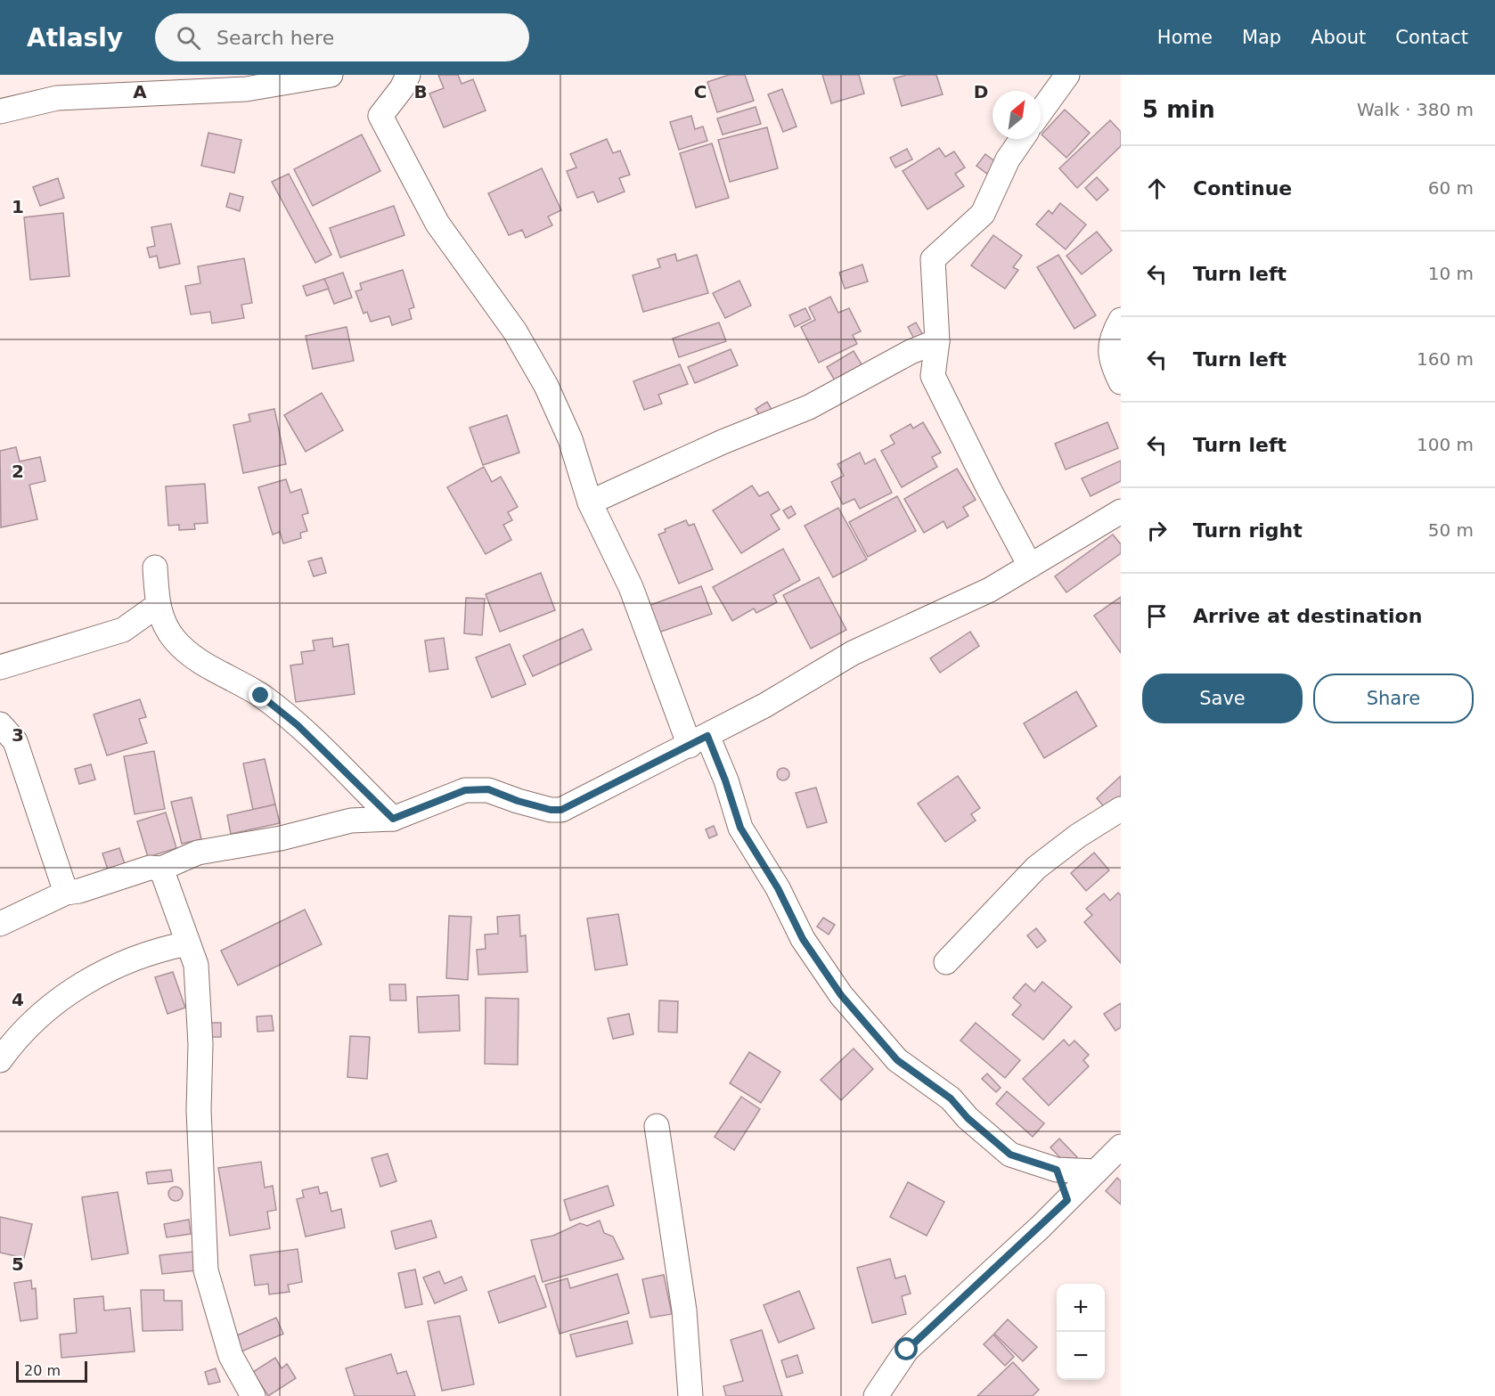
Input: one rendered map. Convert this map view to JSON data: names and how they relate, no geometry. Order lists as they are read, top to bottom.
{
  "scale_bar": "20 m",
  "north": "top right",
  "page": {
    "header": "Atlasly",
    "search": "Search here",
    "nav": [
      "Home",
      "Map",
      "About",
      "Contact"
    ],
    "heading": ["5 min", "Walk · 380 m"],
    "list": [
      ["Continue", "60 m"],
      ["Turn left", "10 m"],
      ["Turn left", "160 m"],
      ["Turn left", "100 m"],
      ["Turn right", "50 m"],
      "Arrive at destination"
    ],
    "buttons": ["Save", "Share"],
    "map_buttons": ["+", "−"],
    "scale": "20 m"
  },
  "grid": {
    "columns": [
      "A",
      "B",
      "C",
      "D"
    ],
    "rows": [
      "1",
      "2",
      "3",
      "4",
      "5"
    ]
  }
}
